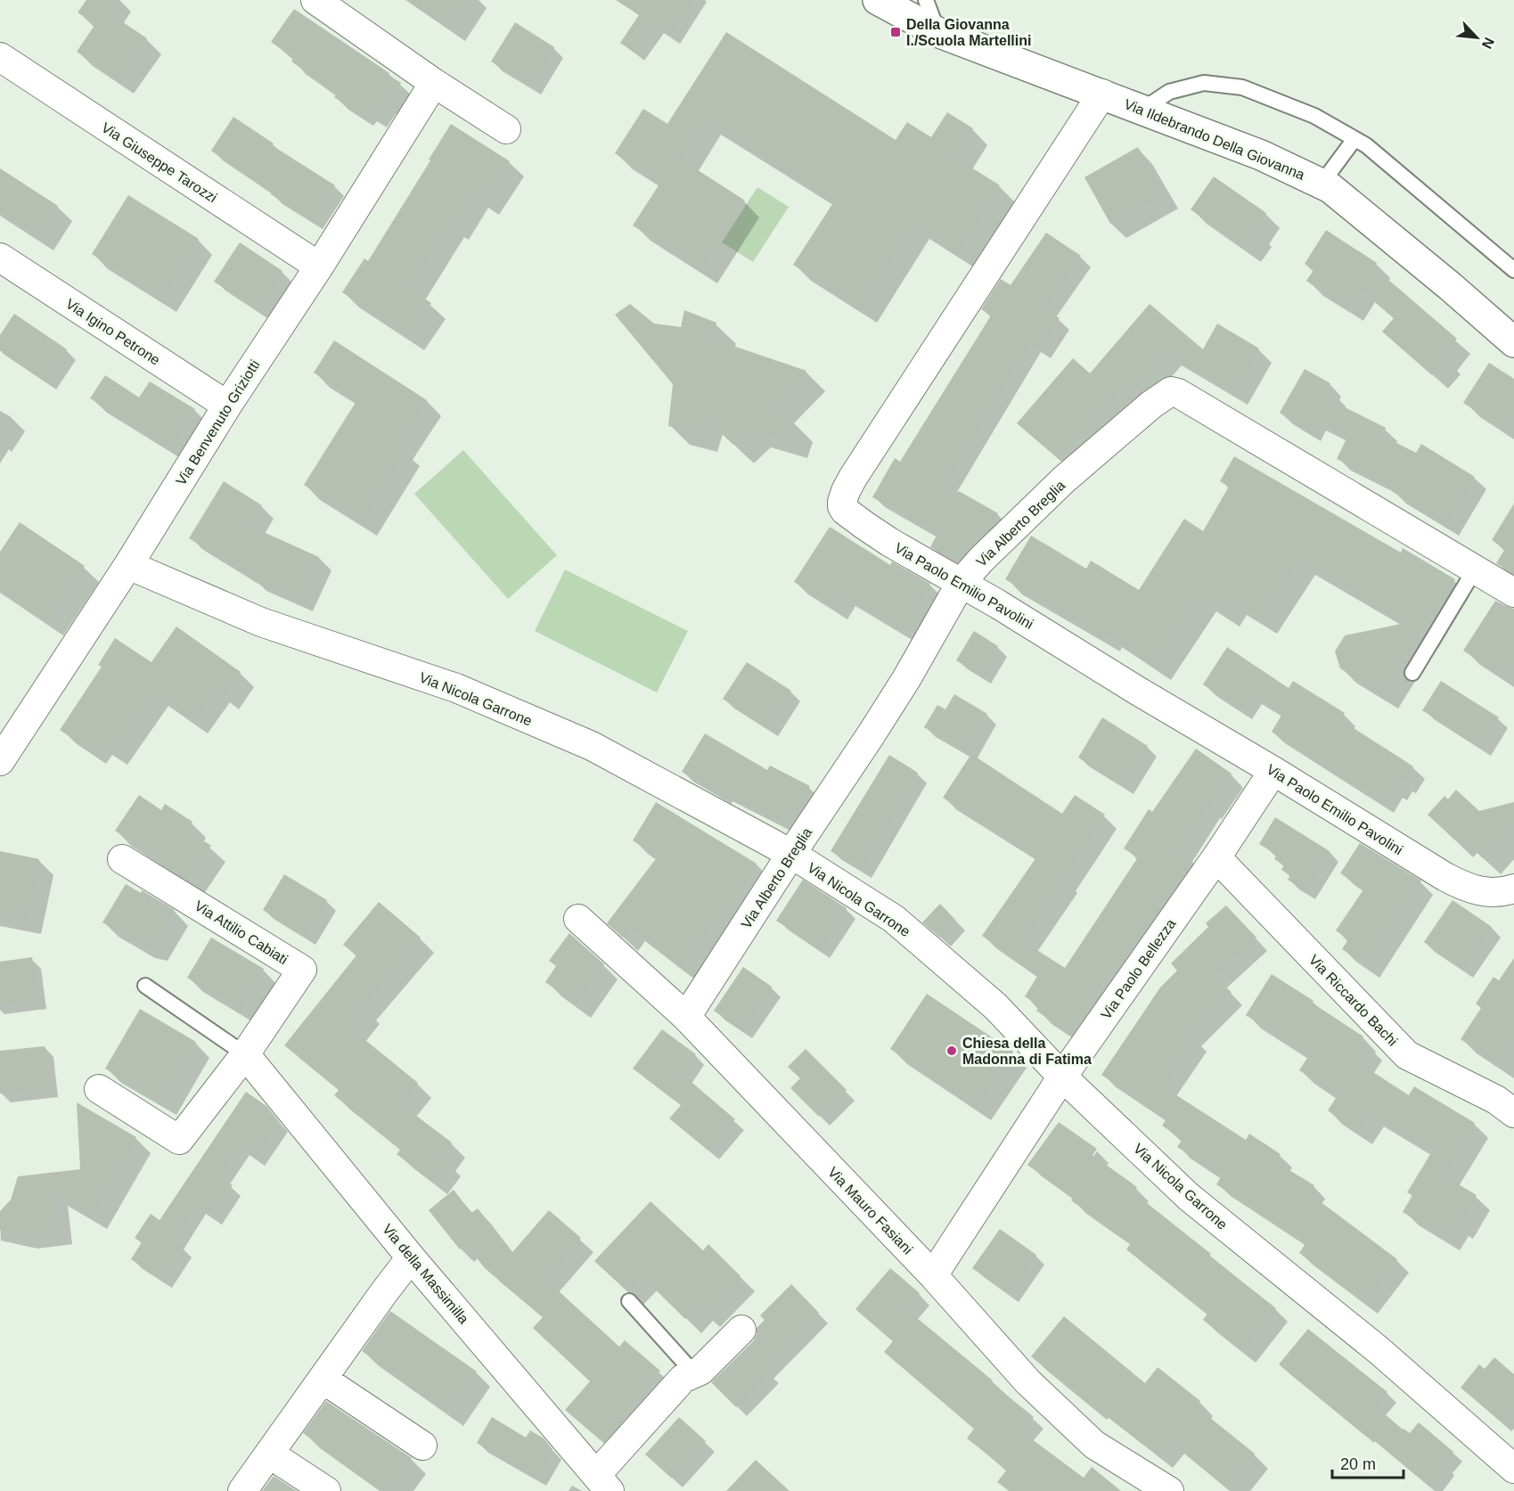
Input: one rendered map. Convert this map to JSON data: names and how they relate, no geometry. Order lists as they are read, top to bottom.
{
  "streets": {
    "street": [
      "Via Ildebrando Della Giovanna",
      "Via Giuseppe Tarozzi",
      "Via Igino Petrone",
      "Via Benvenuto Griziotti",
      "Via Alberto Breglia",
      "Via Paolo Emilio Pavolini",
      "Via Nicola Garrone",
      "Via Attilio Cabiati",
      "Via Paolo Bellezza",
      "Via Riccardo Bachi",
      "Via Mauro Fasiani",
      "Via della Massimilla"
    ]
  },
  "crossings": [
    ["Via Ildebrando Della Giovanna", "Via Paolo Emilio Pavolini"],
    ["Via Giuseppe Tarozzi", "Via Benvenuto Griziotti"],
    ["Via Igino Petrone", "Via Benvenuto Griziotti"],
    ["Via Benvenuto Griziotti", "Via Nicola Garrone"],
    ["Via Alberto Breglia", "Via Paolo Emilio Pavolini"],
    ["Via Alberto Breglia", "Via Nicola Garrone"],
    ["Via Alberto Breglia", "Via Mauro Fasiani"],
    ["Via Paolo Emilio Pavolini", "Via Paolo Bellezza"],
    ["Via Nicola Garrone", "Via Paolo Bellezza"],
    ["Via Attilio Cabiati", "Via della Massimilla"],
    ["Via Paolo Bellezza", "Via Riccardo Bachi"],
    ["Via Paolo Bellezza", "Via Mauro Fasiani"]
  ],
  "places": {
    "transit": ["Della Giovanna I./Scuola Martellini"],
    "other": ["Chiesa della Madonna di Fatima"]
  },
  "scale_bar": "20 m",
  "north": "bottom right"
}
